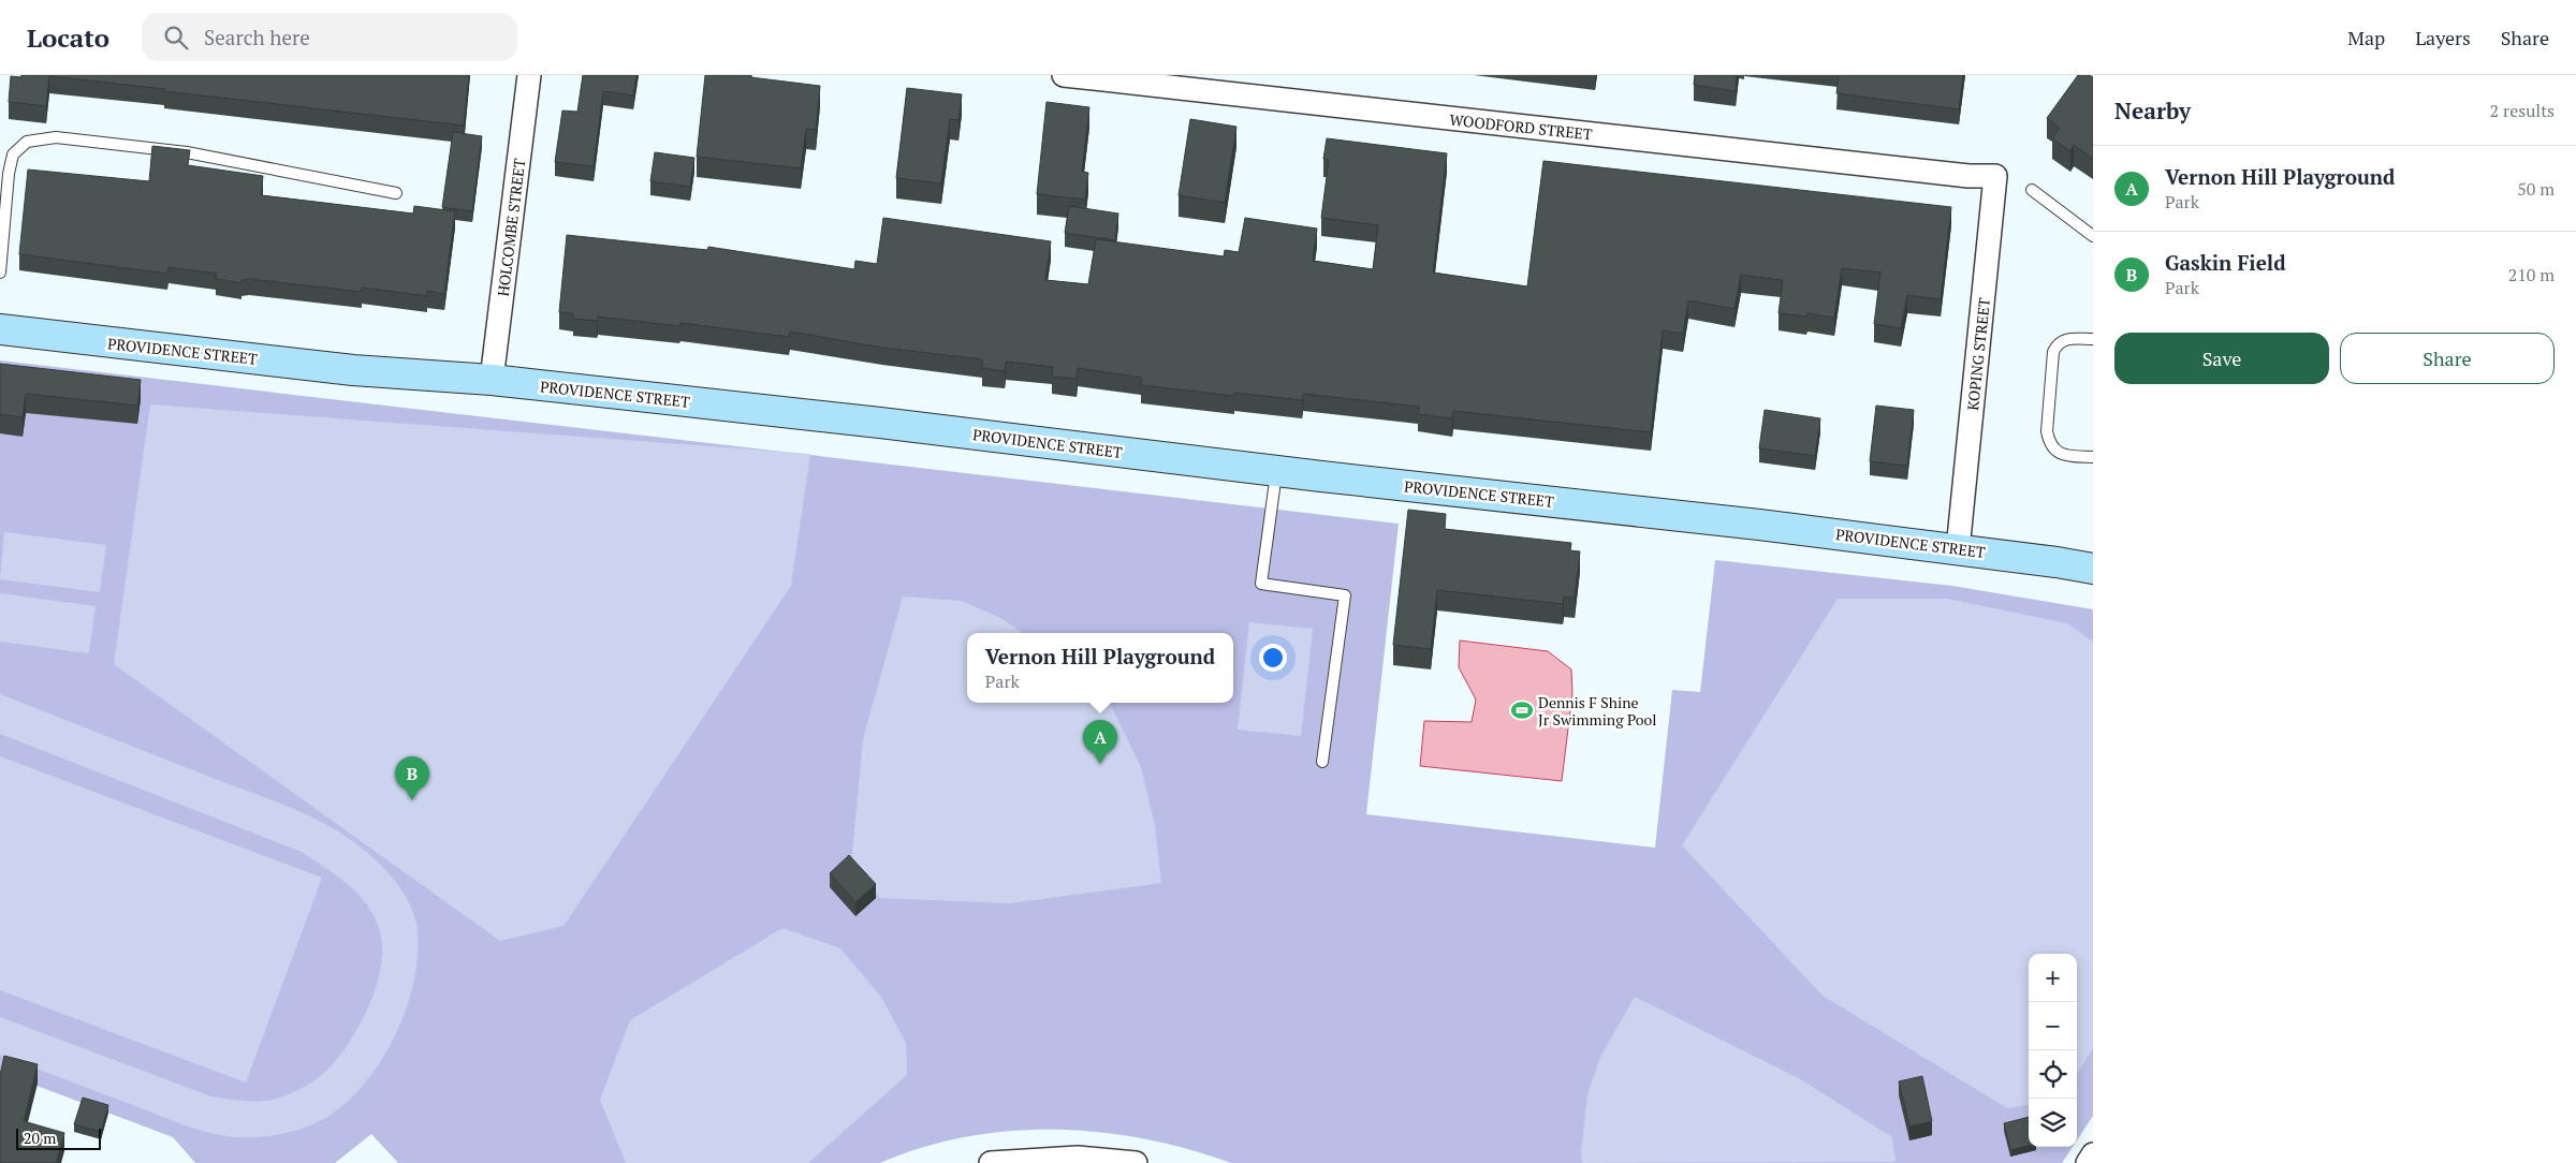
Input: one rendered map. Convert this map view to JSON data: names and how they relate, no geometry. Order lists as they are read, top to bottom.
{
  "streets": {
    "main road": ["PROVIDENCE STREET"],
    "street": ["WOODFORD STREET", "HOLCOMBE STREET", "KOPING STREET"]
  },
  "crossings": [
    ["WOODFORD STREET", "KOPING STREET"],
    ["HOLCOMBE STREET", "PROVIDENCE STREET"],
    ["PROVIDENCE STREET", "KOPING STREET"]
  ],
  "places": {
    "sports": ["Dennis F Shine Jr Swimming Pool"]
  },
  "scale_bar": "20 m",
  "page": {
    "header": "Locato",
    "search": "Search here",
    "nav": ["Map", "Layers", "Share"],
    "heading": ["Nearby", "2 results"],
    "list": [
      {
        "mark": "A",
        "name": "Vernon Hill Playground",
        "note": "Park",
        "value": "50 m"
      },
      {
        "mark": "B",
        "name": "Gaskin Field",
        "note": "Park",
        "value": "210 m"
      }
    ],
    "buttons": ["Save", "Share"],
    "popup": ["Vernon Hill Playground", "Park"],
    "pins": ["A", "B"],
    "map_buttons": ["+", "−"],
    "scale": "20 m"
  }
}
